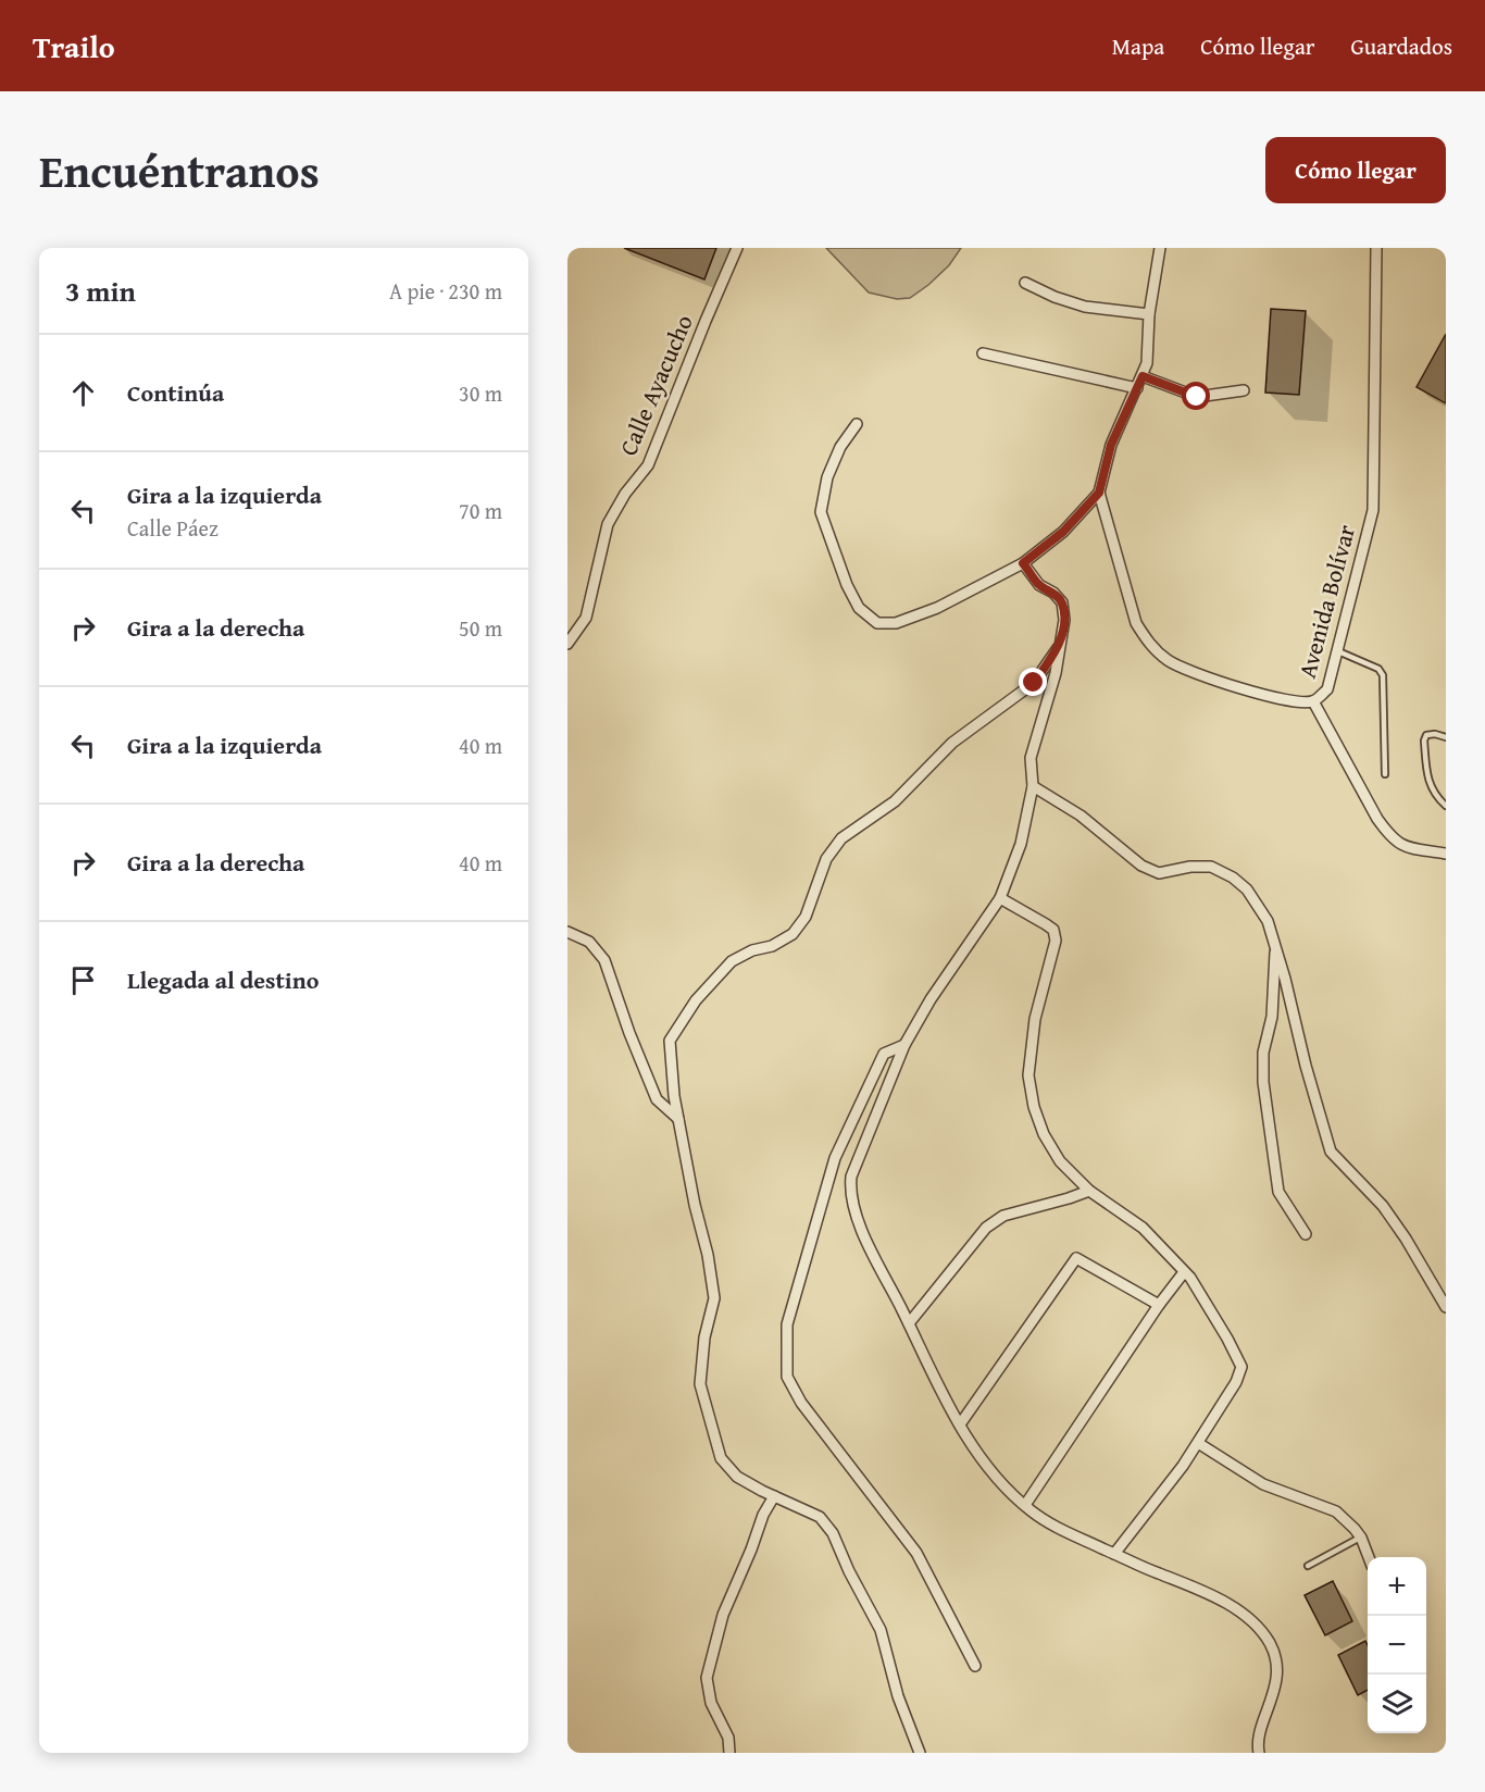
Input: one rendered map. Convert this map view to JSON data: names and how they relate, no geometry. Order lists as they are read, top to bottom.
{
  "streets": {
    "street": ["Calle Ayacucho", "Avenida Bolívar"]
  },
  "page": {
    "header": "Trailo",
    "nav": ["Mapa", "Cómo llegar", "Guardados"],
    "title": "Encuéntranos",
    "buttons": "Cómo llegar",
    "heading": ["3 min", "A pie · 230 m"],
    "list": [
      ["Continúa", "30 m"],
      ["Gira a la izquierda", "Calle Páez", "70 m"],
      ["Gira a la derecha", "50 m"],
      ["Gira a la izquierda", "40 m"],
      ["Gira a la derecha", "40 m"],
      "Llegada al destino"
    ],
    "map_buttons": ["+", "−"]
  }
}
